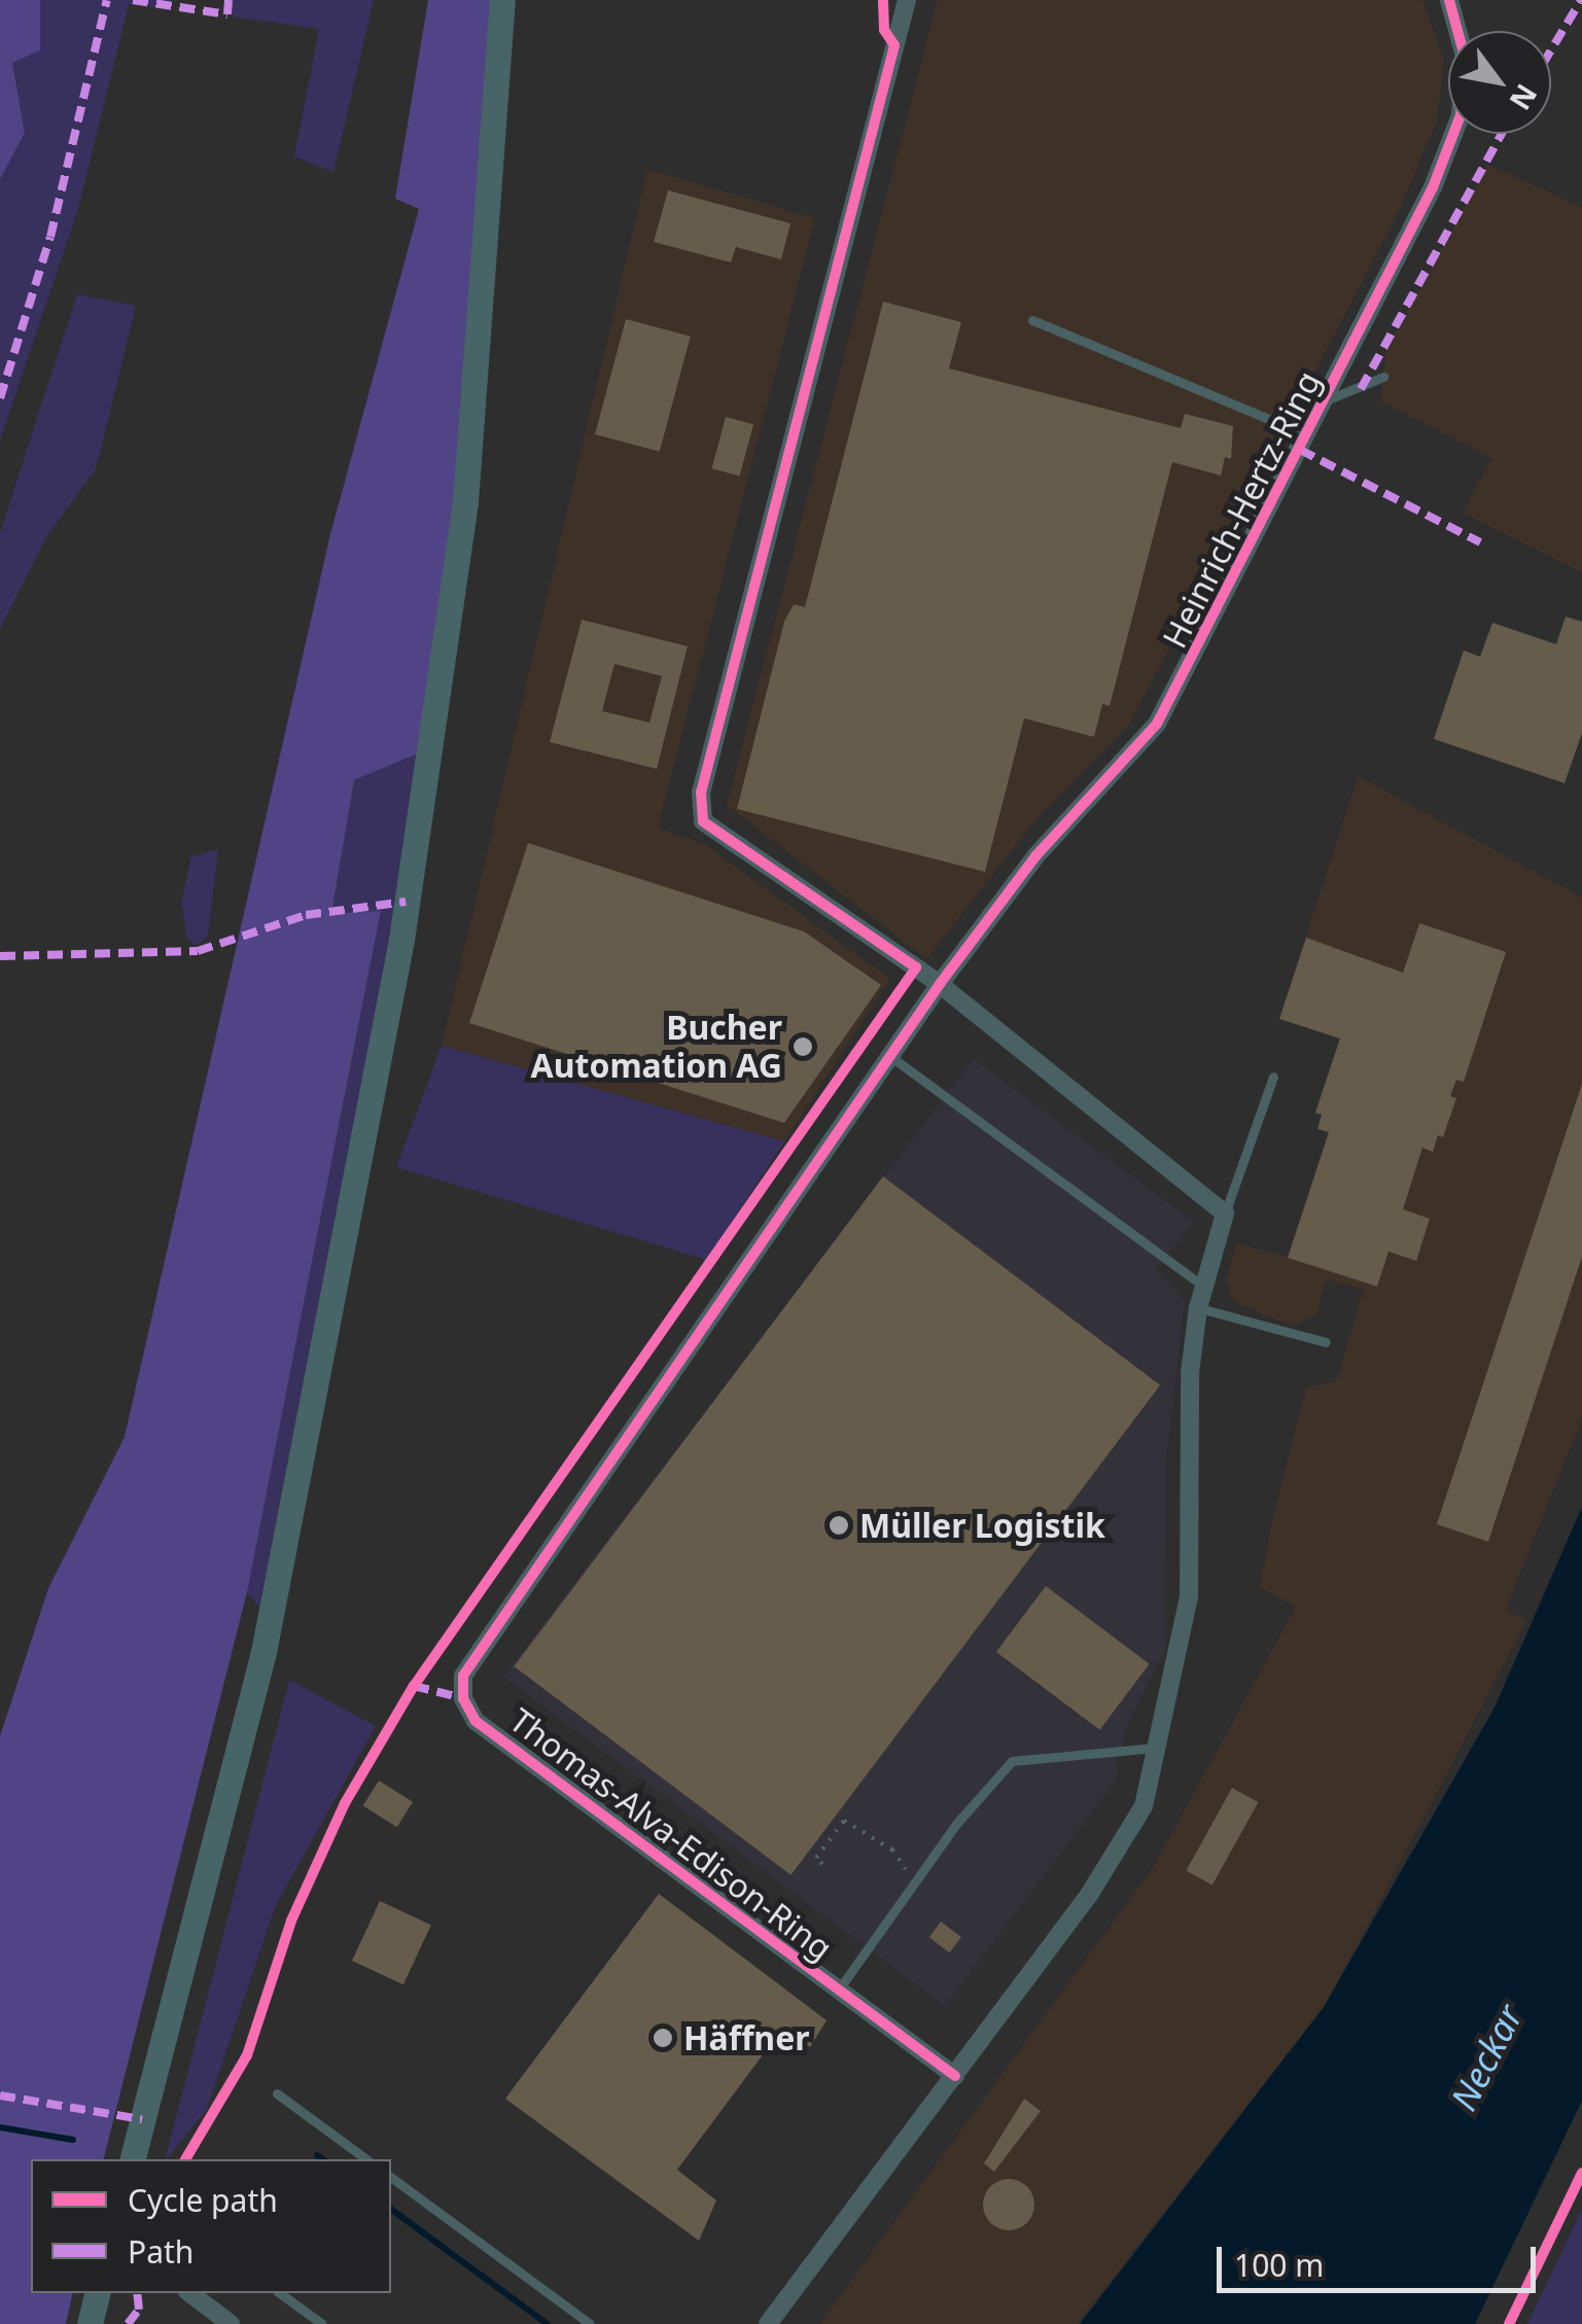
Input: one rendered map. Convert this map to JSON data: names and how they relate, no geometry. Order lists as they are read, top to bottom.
{
  "streets": {
    "street": ["Heinrich-Hertz-Ring", "Thomas-Alva-Edison-Ring"]
  },
  "crossings": [
    ["Heinrich-Hertz-Ring", "Thomas-Alva-Edison-Ring"]
  ],
  "water": ["Neckar"],
  "places": ["Bucher Automation AG", "Müller Logistik", "Häffner"],
  "legend": ["Cycle path", "Path"],
  "scale_bar": "100 m",
  "north": "bottom right"
}
